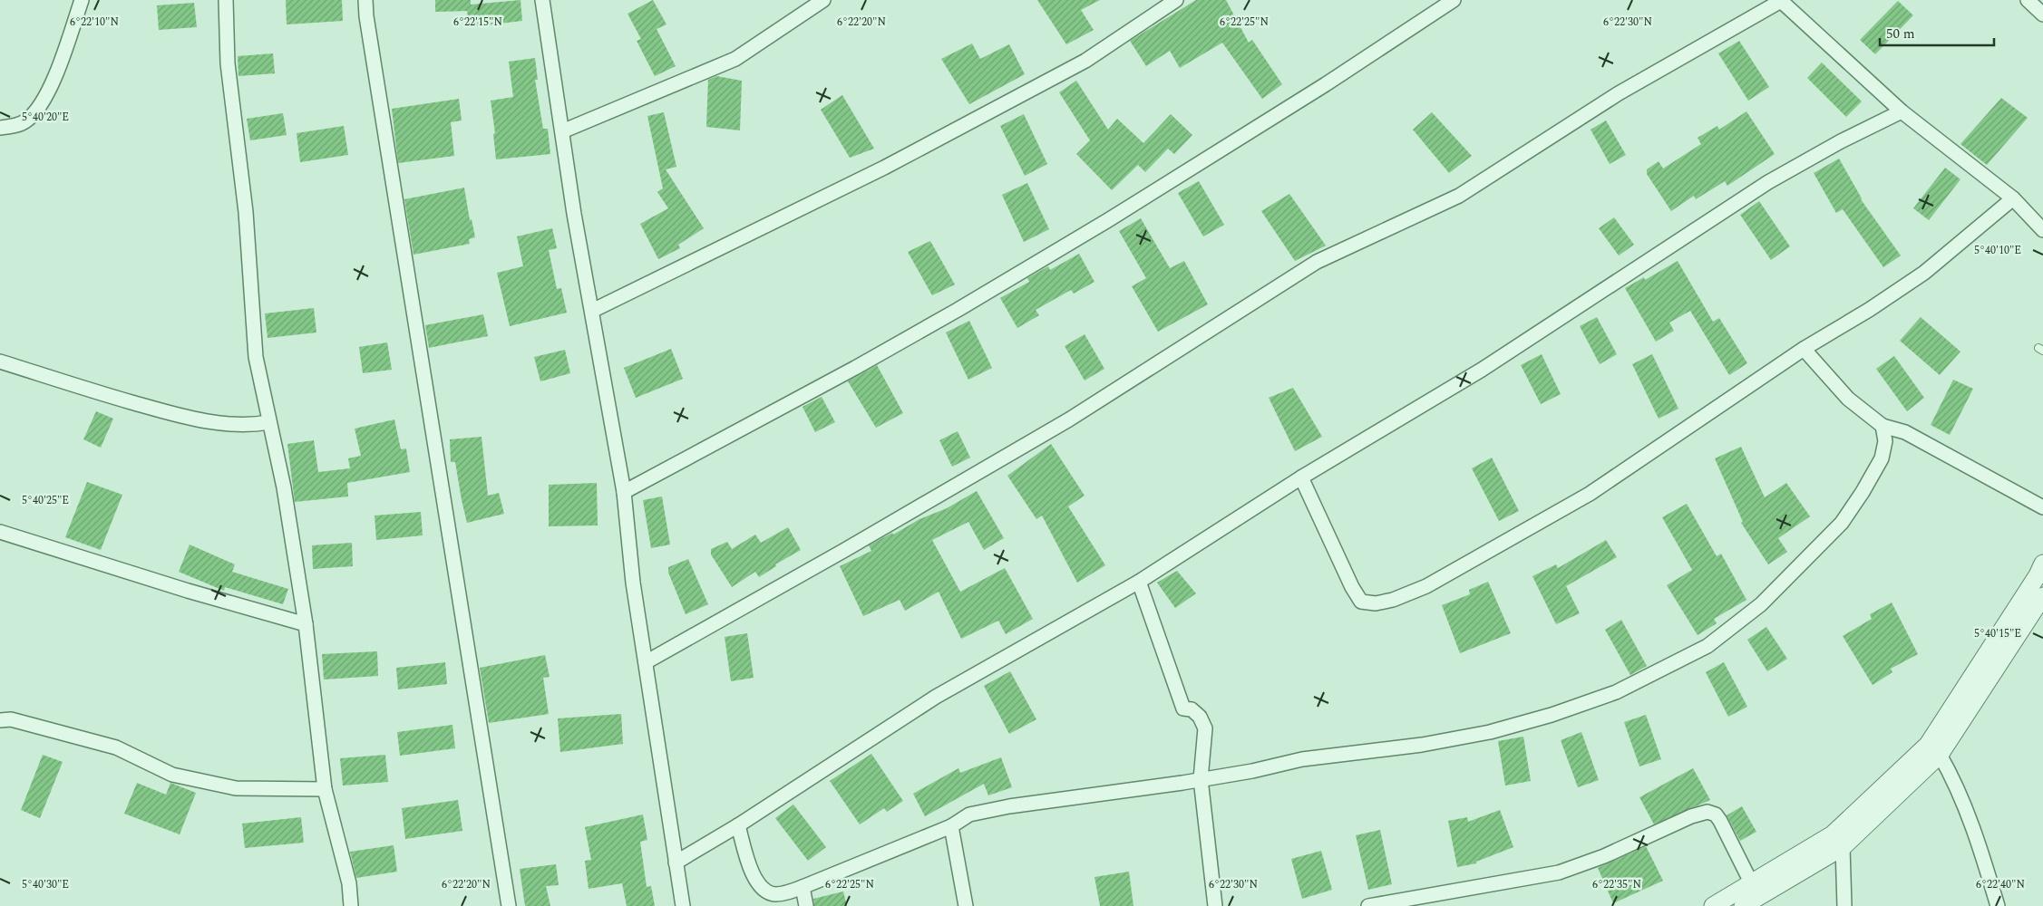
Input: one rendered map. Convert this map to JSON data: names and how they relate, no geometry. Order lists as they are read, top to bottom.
{
  "scale_bar": "50 m",
  "coordinates": [
    "6°22'10\"N",
    "6°22'15\"N",
    "6°22'20\"N",
    "6°22'25\"N",
    "6°22'30\"N",
    "5°40'20\"E",
    "5°40'10\"E",
    "5°40'25\"E",
    "5°40'15\"E",
    "5°40'30\"E",
    "6°22'35\"N",
    "6°22'40\"N"
  ]
}
